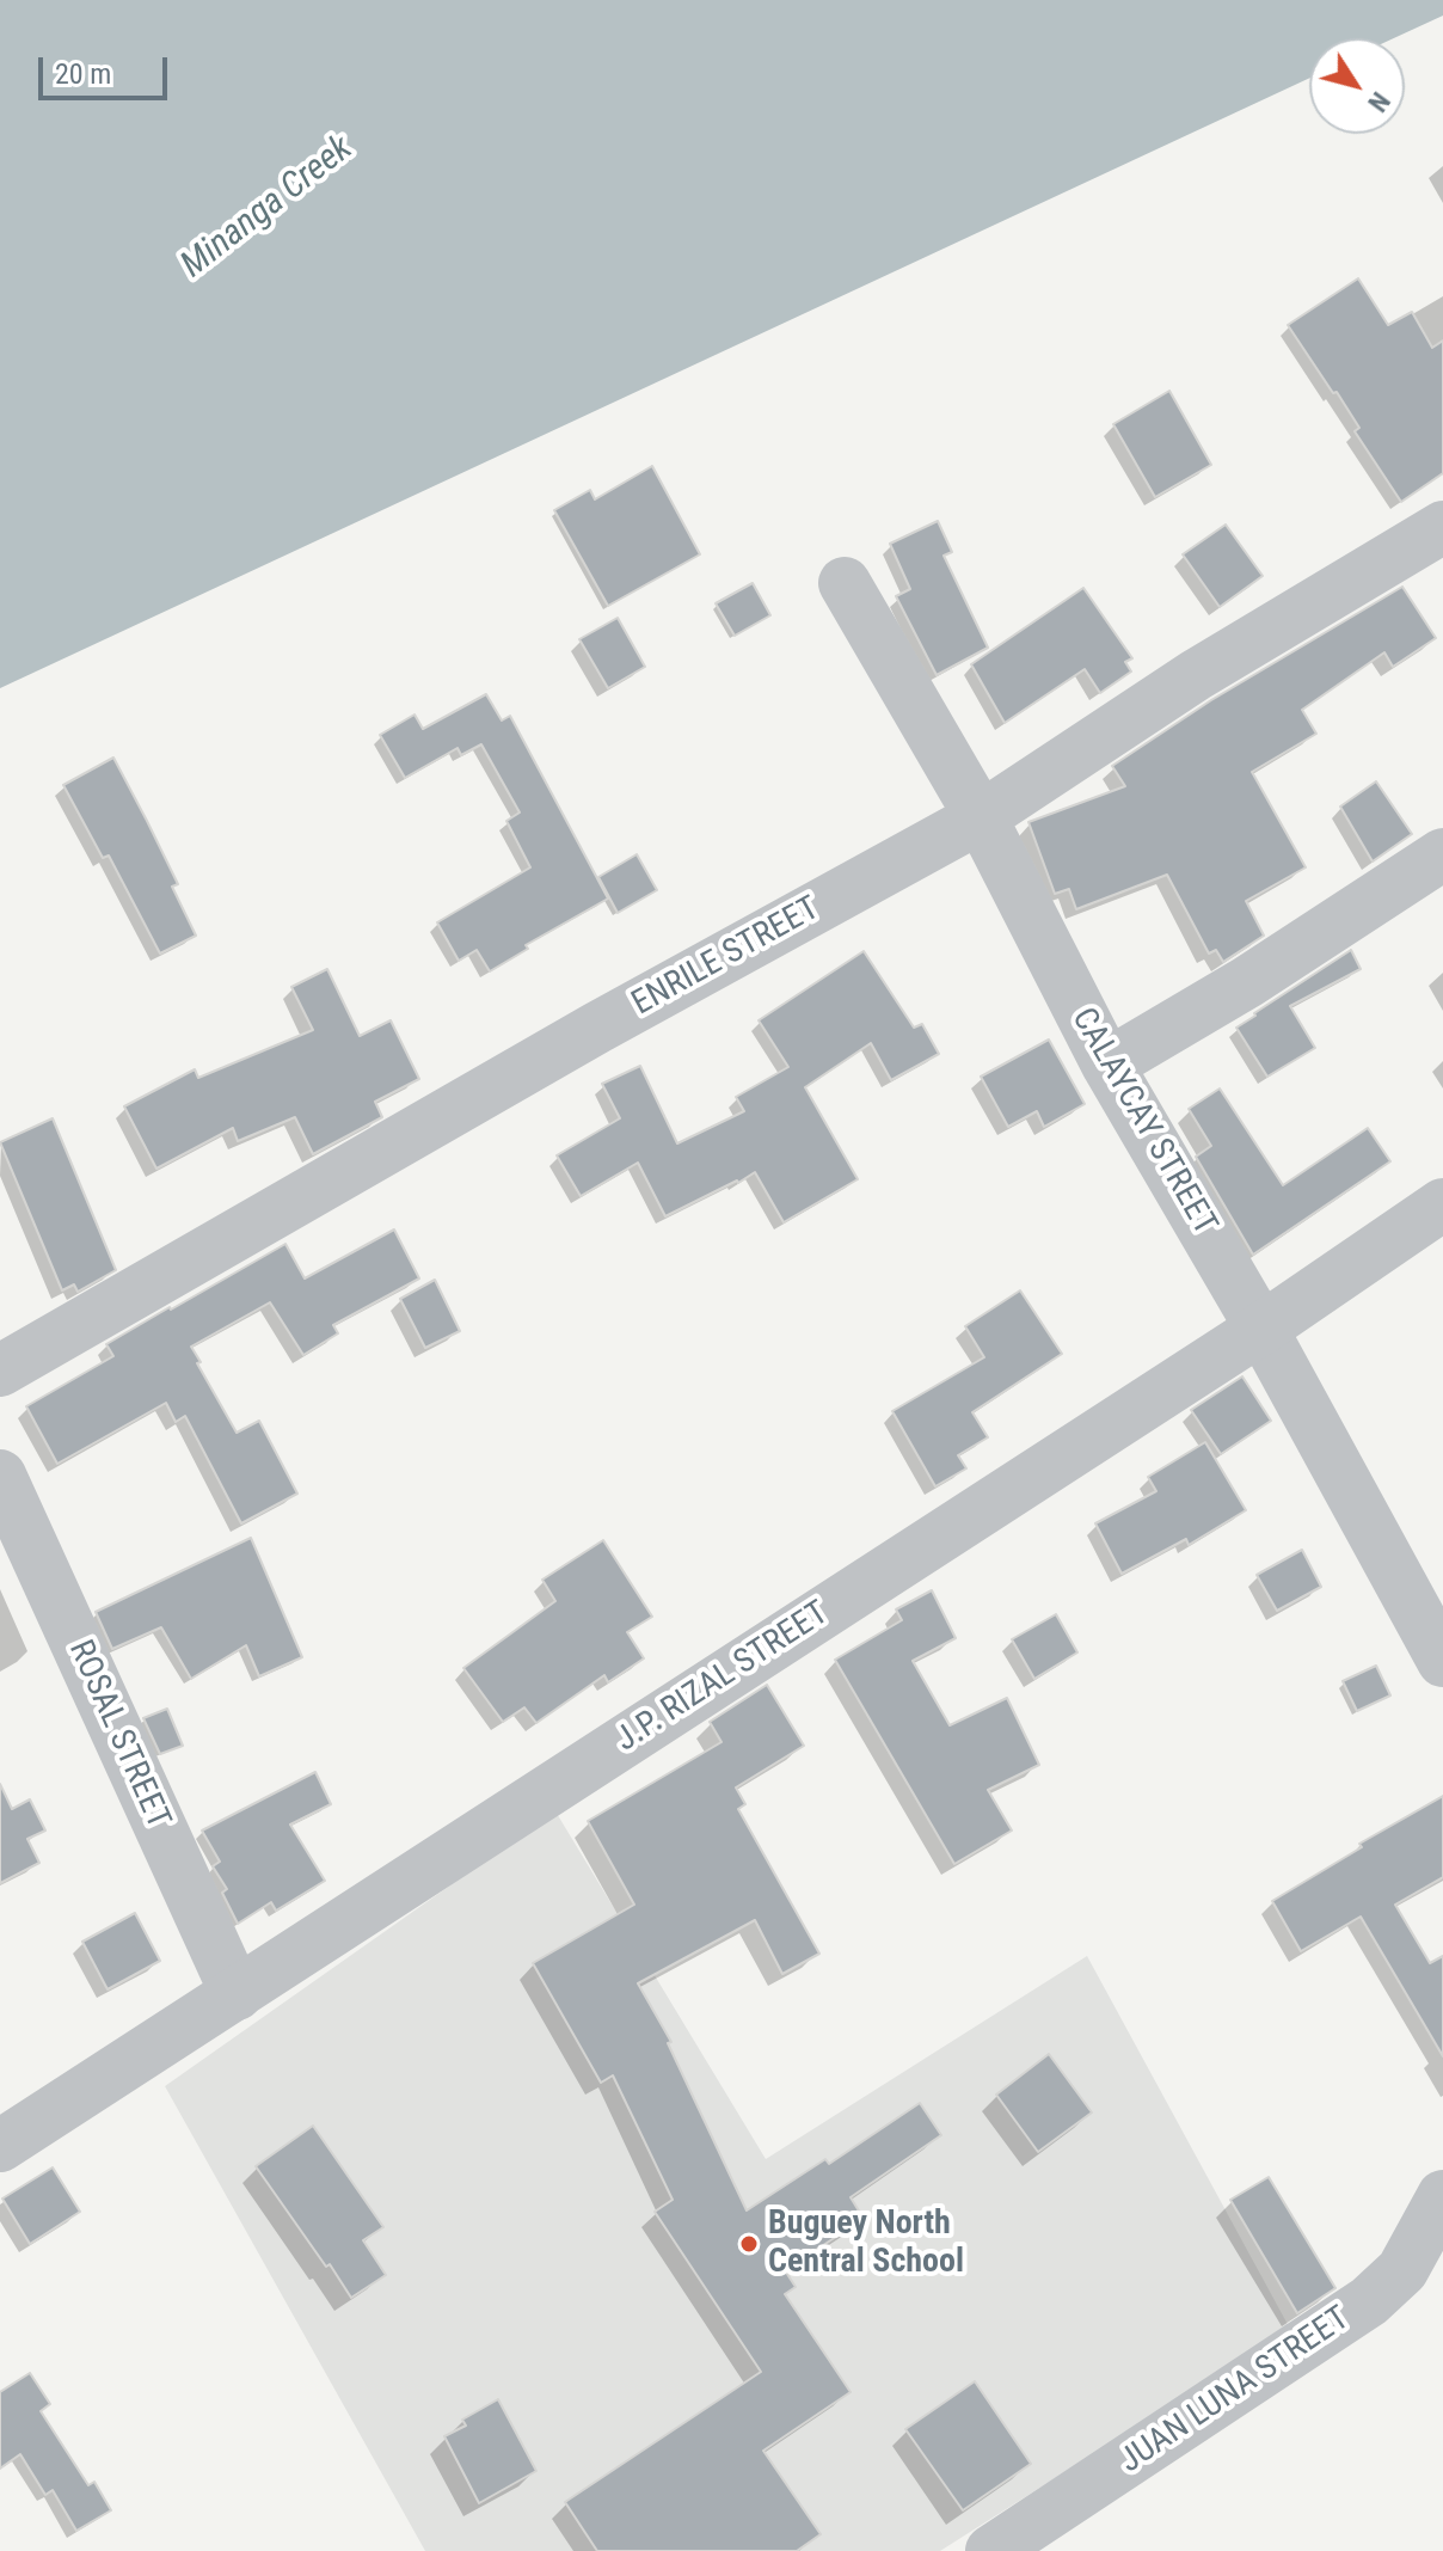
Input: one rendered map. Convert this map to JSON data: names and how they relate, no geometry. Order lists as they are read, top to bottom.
{
  "streets": {
    "street": [
      "ENRILE STREET",
      "CALAYCAY STREET",
      "J.P. RIZAL STREET",
      "ROSAL STREET",
      "JUAN LUNA STREET"
    ]
  },
  "crossings": [
    ["ENRILE STREET", "CALAYCAY STREET"],
    ["CALAYCAY STREET", "J.P. RIZAL STREET"],
    ["J.P. RIZAL STREET", "ROSAL STREET"]
  ],
  "water": ["Minanga Creek"],
  "places": ["Buguey North Central School"],
  "scale_bar": "20 m",
  "north": "bottom right"
}
